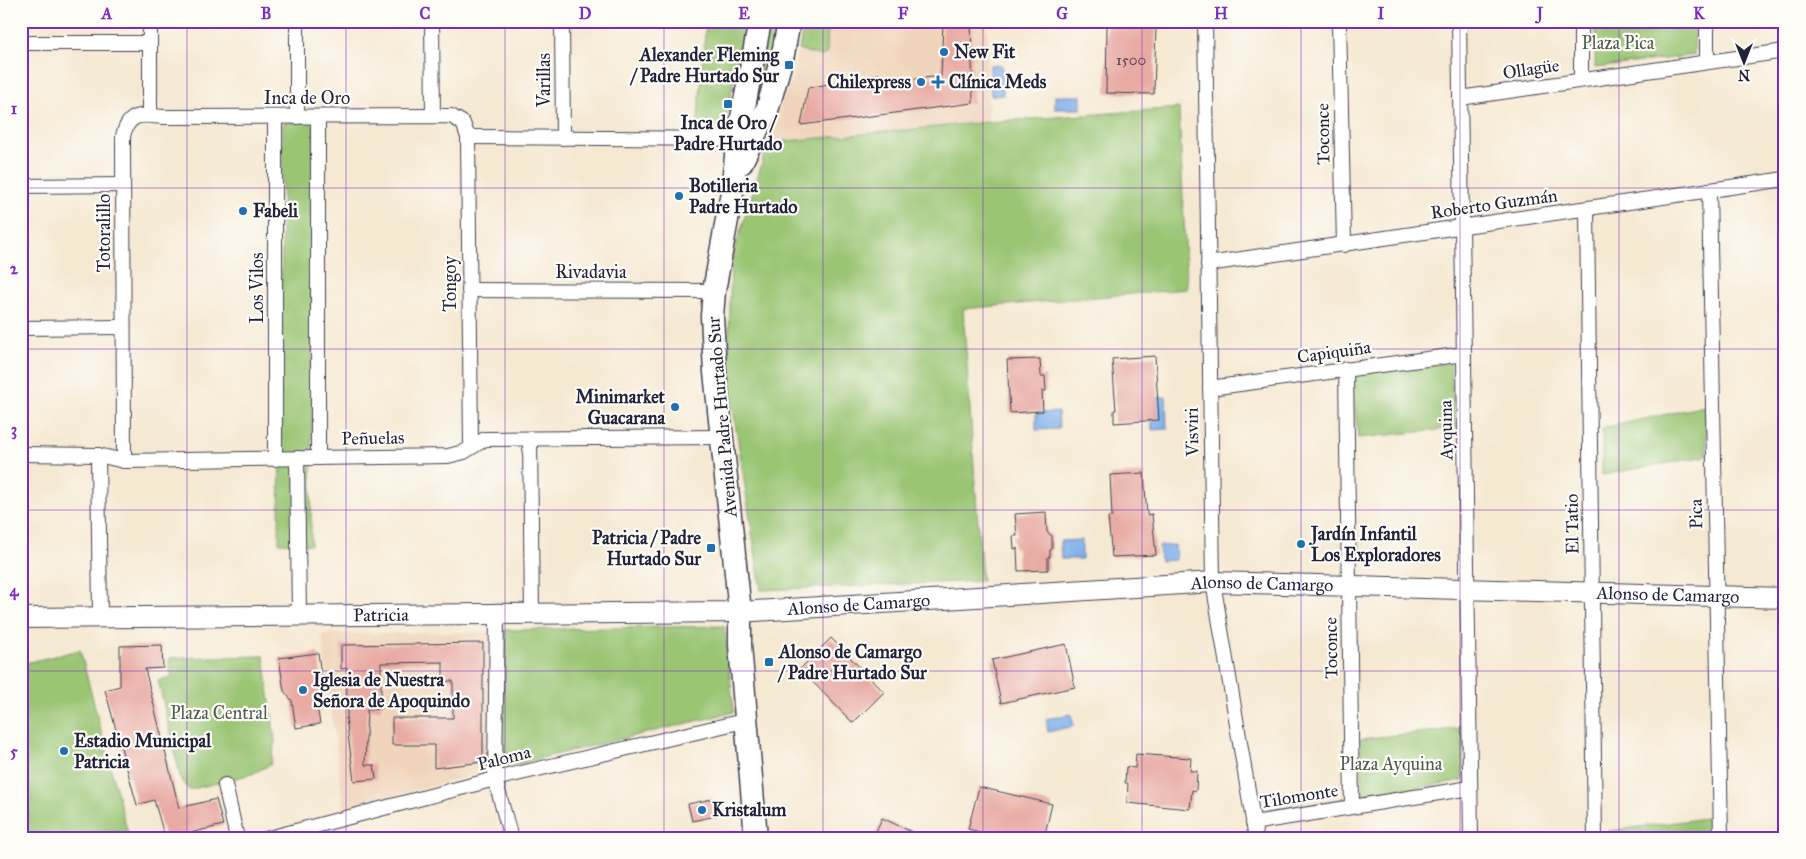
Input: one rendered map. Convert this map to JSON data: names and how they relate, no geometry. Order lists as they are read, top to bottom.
{
  "streets": {
    "main road": ["Avenida Padre Hurtado Sur"],
    "street": [
      "Ollagüe",
      "Varillas",
      "Inca de Oro",
      "Toconce",
      "Roberto Guzmán",
      "Totoralillo",
      "Rivadavia",
      "Tongoy",
      "Los Vilos",
      "Capiquiña",
      "Ayquina",
      "Visviri",
      "Peñuelas",
      "Pica",
      "El Tatio",
      "Alonso de Camargo",
      "Patricia",
      "Paloma",
      "Tilomonte"
    ]
  },
  "crossings": [
    ["Ollagüe", "Ayquina"],
    ["Inca de Oro", "Totoralillo"],
    ["Inca de Oro", "Tongoy"],
    ["Inca de Oro", "Los Vilos"],
    ["Toconce", "Roberto Guzmán"],
    ["Toconce", "Capiquiña"],
    ["Toconce", "Alonso de Camargo"],
    ["Toconce", "Tilomonte"],
    ["Roberto Guzmán", "Ayquina"],
    ["Roberto Guzmán", "Visviri"],
    ["Roberto Guzmán", "Pica"],
    ["Roberto Guzmán", "El Tatio"],
    ["Totoralillo", "Peñuelas"],
    ["Rivadavia", "Tongoy"],
    ["Rivadavia", "Avenida Padre Hurtado Sur"],
    ["Tongoy", "Peñuelas"],
    ["Los Vilos", "Peñuelas"],
    ["Capiquiña", "Ayquina"],
    ["Capiquiña", "Visviri"],
    ["Avenida Padre Hurtado Sur", "Peñuelas"],
    ["Avenida Padre Hurtado Sur", "Alonso de Camargo"],
    ["Avenida Padre Hurtado Sur", "Patricia"],
    ["Avenida Padre Hurtado Sur", "Paloma"],
    ["Ayquina", "Alonso de Camargo"],
    ["Ayquina", "Tilomonte"],
    ["Visviri", "Alonso de Camargo"],
    ["Visviri", "Tilomonte"],
    ["Pica", "Alonso de Camargo"],
    ["El Tatio", "Alonso de Camargo"],
    ["Alonso de Camargo", "Patricia"]
  ],
  "parks": ["Plaza Pica", "Plaza Central", "Plaza Ayquina"],
  "places": {
    "other": [
      "New Fit",
      "Chilexpress",
      "Botilleria Padre Hurtado",
      "Fabeli",
      "Minimarket Guacarana",
      "Jardín Infantil Los Exploradores",
      "Iglesia de Nuestra Señora de Apoquindo",
      "Estadio Municipal Patricia",
      "Kristalum"
    ],
    "transit": [
      "Alexander Fleming / Padre Hurtado Sur",
      "Inca de Oro / Padre Hurtado",
      "Patricia / Padre Hurtado Sur",
      "Alonso de Camargo / Padre Hurtado Sur"
    ],
    "health": ["Clínica Meds"]
  },
  "house_numbers": ["1500"],
  "north": "bottom",
  "grid": {
    "columns": [
      "A",
      "B",
      "C",
      "D",
      "E",
      "F",
      "G",
      "H",
      "I",
      "J",
      "K"
    ],
    "rows": [
      "1",
      "2",
      "3",
      "4",
      "5"
    ]
  }
}
